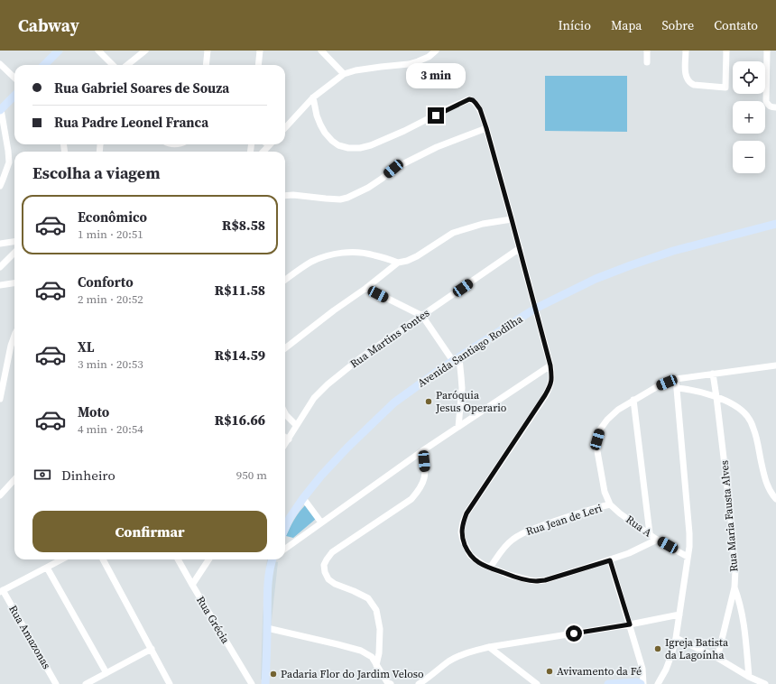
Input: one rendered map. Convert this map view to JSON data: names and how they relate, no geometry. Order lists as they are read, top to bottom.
{
  "streets": {
    "main road": ["Avenida Santiago Rodilha"],
    "street": [
      "Rua Martins Fontes",
      "Rua Maria Fausta Alves",
      "Rua Jean de Leri",
      "Rua A",
      "Rua Grécia",
      "Rua Amazonas"
    ]
  },
  "crossings": [
    ["Rua Jean de Leri", "Rua A"]
  ],
  "places": [
    "Paróquia Jesus Operario",
    "Igreja Batista da Lagoínha",
    "Avivamento da Fé",
    "Padaria Flor do Jardim Veloso"
  ],
  "page": {
    "header": "Cabway",
    "nav": [
      "Início",
      "Mapa",
      "Sobre",
      "Contato"
    ],
    "map_buttons": ["+", "−"],
    "bubble": "3 min",
    "banner": ["Rua Gabriel Soares de Souza", "Rua Padre Leonel Franca"],
    "heading": "Escolha a viagem",
    "list": [
      {
        "name": "Econômico",
        "note": "1 min · 20:51",
        "value": "R$8.58"
      },
      {
        "name": "Conforto",
        "note": "2 min · 20:52",
        "value": "R$11.58"
      },
      {
        "name": "XL",
        "note": "3 min · 20:53",
        "value": "R$14.59"
      },
      {
        "name": "Moto",
        "note": "4 min · 20:54",
        "value": "R$16.66"
      }
    ],
    "pay": ["Dinheiro", "950 m"],
    "buttons": "Confirmar"
  }
}
